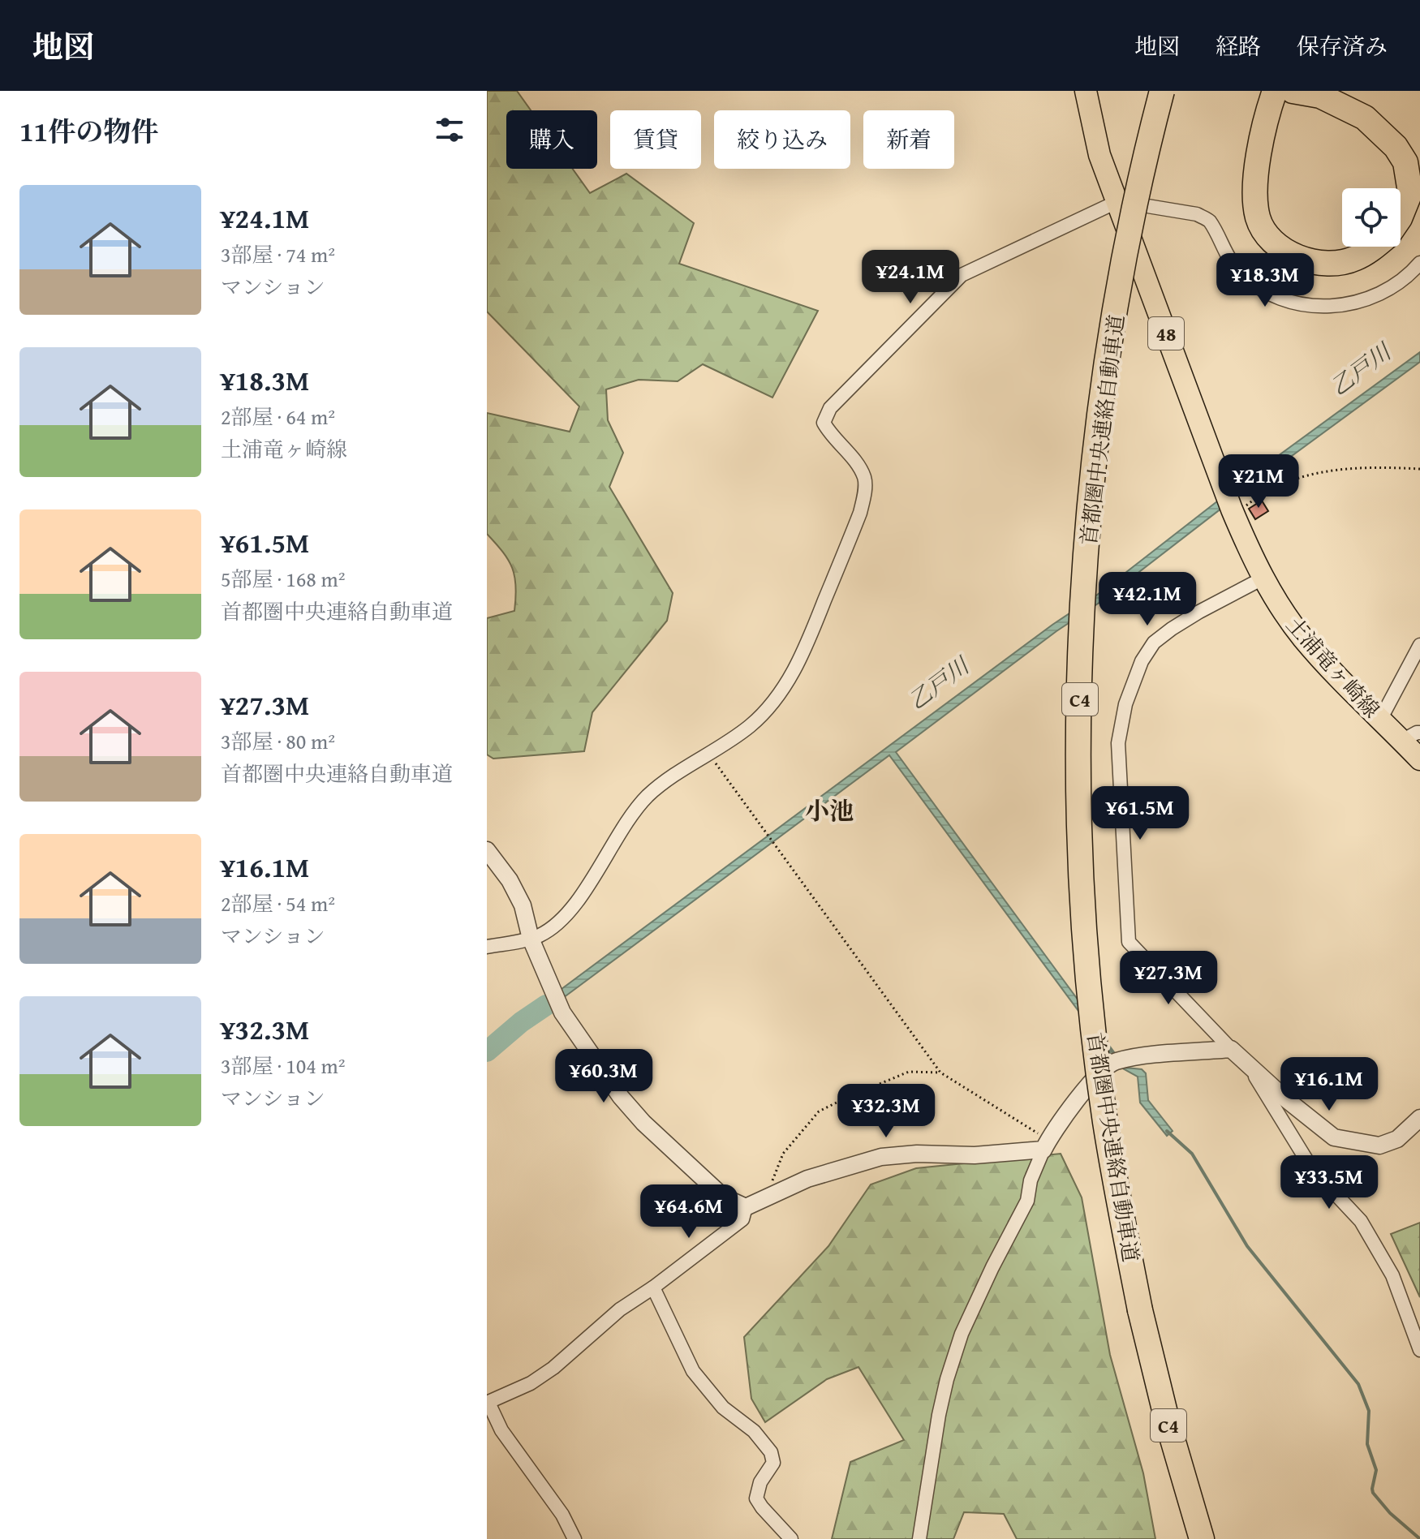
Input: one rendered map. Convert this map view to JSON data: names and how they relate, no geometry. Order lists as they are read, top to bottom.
{
  "streets": {
    "highway": ["首都圏中央連絡自動車道", "C4"],
    "main road": ["48", "土浦竜ヶ崎線"]
  },
  "districts": ["小池"],
  "water": ["乙戸川"],
  "page": {
    "header": "地図",
    "nav": ["地図", "経路", "保存済み"],
    "heading": "11件の物件",
    "chip": [
      "購入",
      "賃貸",
      "絞り込み",
      "新着"
    ],
    "list": [
      {
        "name": "¥24.1M",
        "note": "3部屋 · 74 m² · マンション"
      },
      {
        "name": "¥18.3M",
        "note": "2部屋 · 64 m² · 土浦竜ヶ崎線"
      },
      {
        "name": "¥61.5M",
        "note": "5部屋 · 168 m² · 首都圏中央連絡自動車道"
      },
      {
        "name": "¥27.3M",
        "note": "3部屋 · 80 m² · 首都圏中央連絡自動車道"
      },
      {
        "name": "¥16.1M",
        "note": "2部屋 · 54 m² · マンション"
      },
      {
        "name": "¥32.3M",
        "note": "3部屋 · 104 m² · マンション"
      }
    ],
    "price": [
      "¥24.1M",
      "¥18.3M",
      "¥21M",
      "¥42.1M",
      "¥61.5M",
      "¥27.3M",
      "¥60.3M",
      "¥16.1M",
      "¥32.3M",
      "¥33.5M",
      "¥64.6M"
    ]
  }
}
